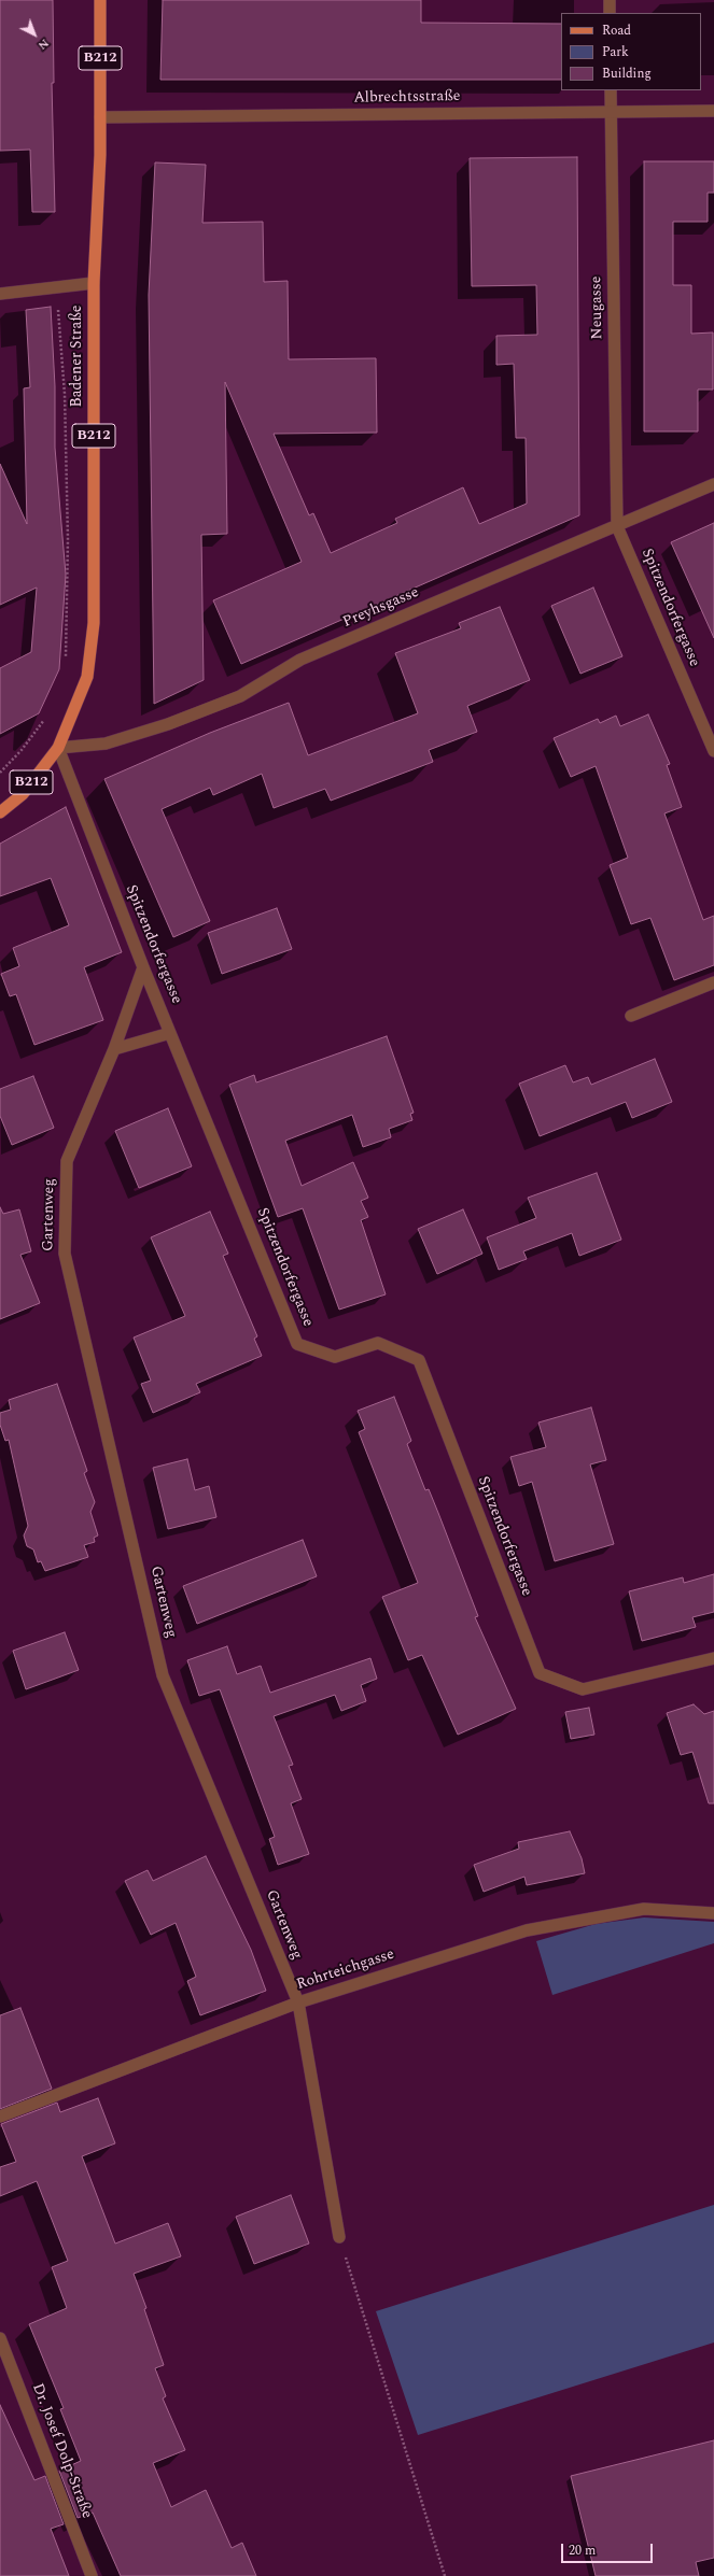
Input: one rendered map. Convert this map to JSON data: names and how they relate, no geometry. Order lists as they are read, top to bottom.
{
  "streets": {
    "main road": ["B212", "Badener Straße"],
    "street": [
      "Albrechtsstraße",
      "Neugasse",
      "Preyhsgasse",
      "Spitzendorfergasse",
      "Gartenweg",
      "Rohrteichgasse",
      "Dr. Josef Dolp-Straße"
    ]
  },
  "crossings": [
    ["Albrechtsstraße", "Neugasse"],
    ["Albrechtsstraße", "Badener Straße"],
    ["Neugasse", "Preyhsgasse"],
    ["Neugasse", "Spitzendorfergasse"],
    ["Badener Straße", "Preyhsgasse"],
    ["Badener Straße", "Spitzendorfergasse"],
    ["Preyhsgasse", "Spitzendorfergasse"],
    ["Spitzendorfergasse", "Gartenweg"],
    ["Gartenweg", "Rohrteichgasse"]
  ],
  "legend": ["Road", "Park", "Building"],
  "scale_bar": "20 m",
  "north": "bottom right"
}
